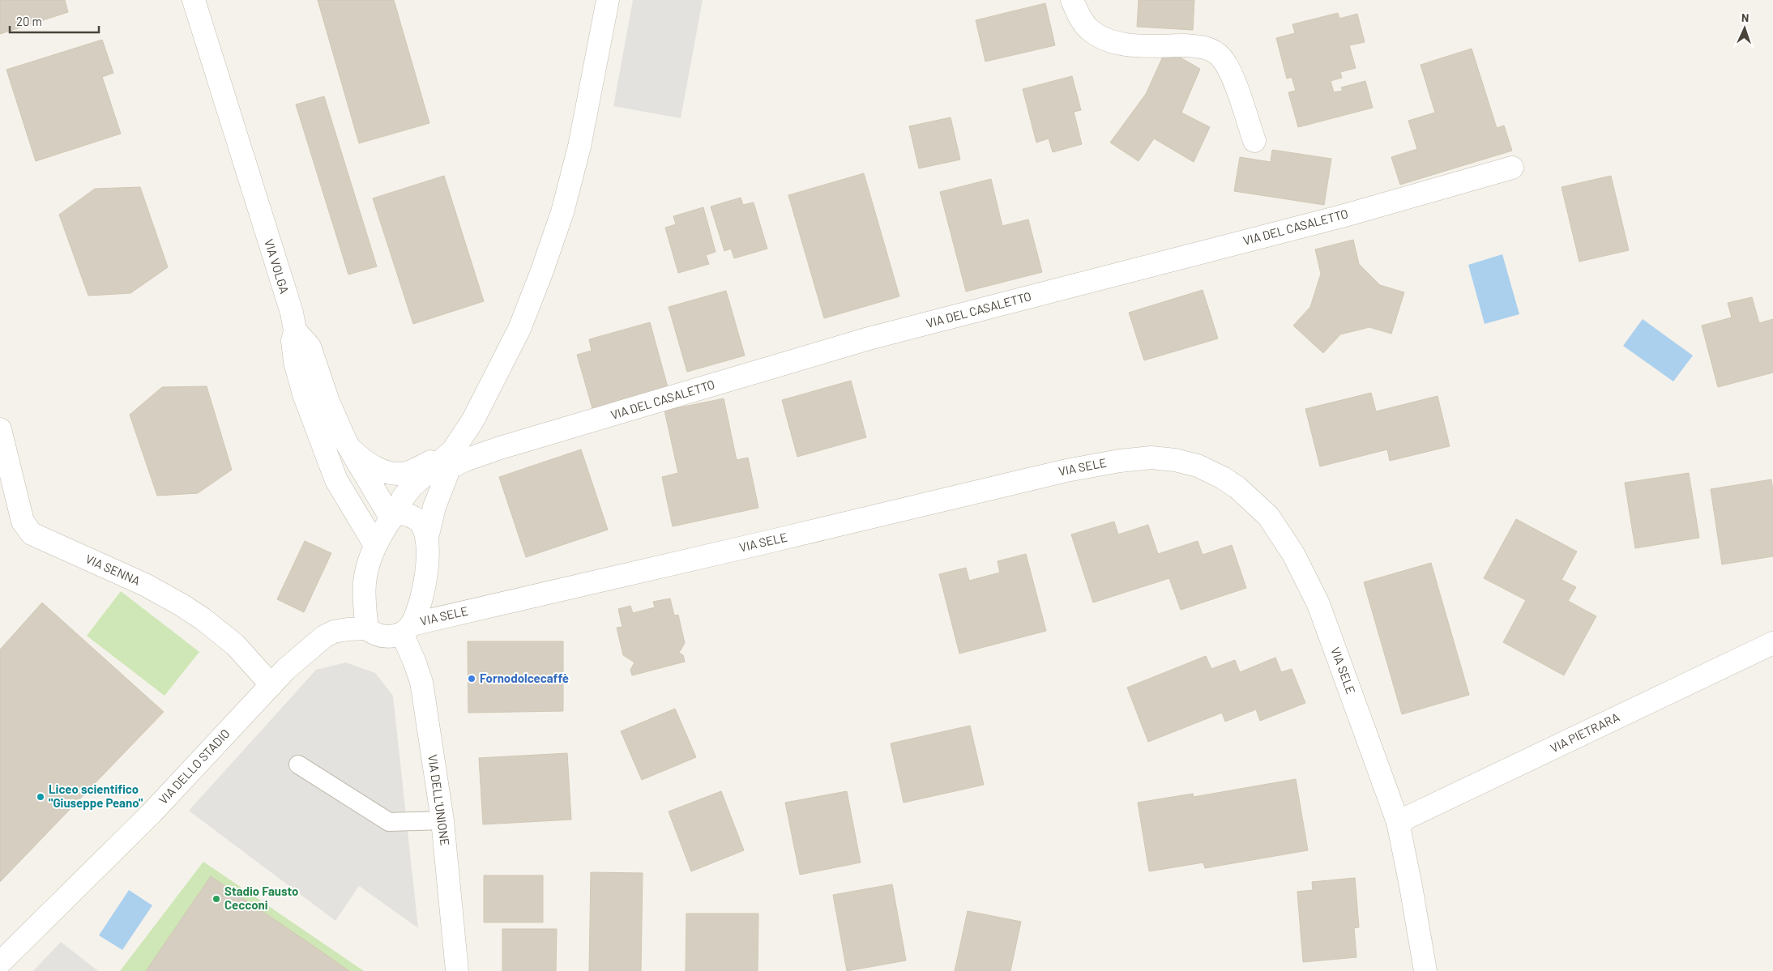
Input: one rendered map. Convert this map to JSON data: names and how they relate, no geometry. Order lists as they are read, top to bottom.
{
  "streets": {
    "street": [
      "VIA DEL CASALETTO",
      "VIA VOLGA",
      "VIA SELE",
      "VIA SENNA",
      "VIA PIETRARA",
      "VIA DELLO STADIO",
      "VIA DELL'UNIONE"
    ]
  },
  "crossings": [
    ["VIA SELE", "VIA PIETRARA"],
    ["VIA SELE", "VIA DELLO STADIO"],
    ["VIA SELE", "VIA DELL'UNIONE"],
    ["VIA SENNA", "VIA DELLO STADIO"]
  ],
  "places": ["Fornodolcecaffè", "Liceo scientifico \"Giuseppe Peano\"", "Stadio Fausto Cecconi"],
  "scale_bar": "20 m",
  "north": "top"
}
